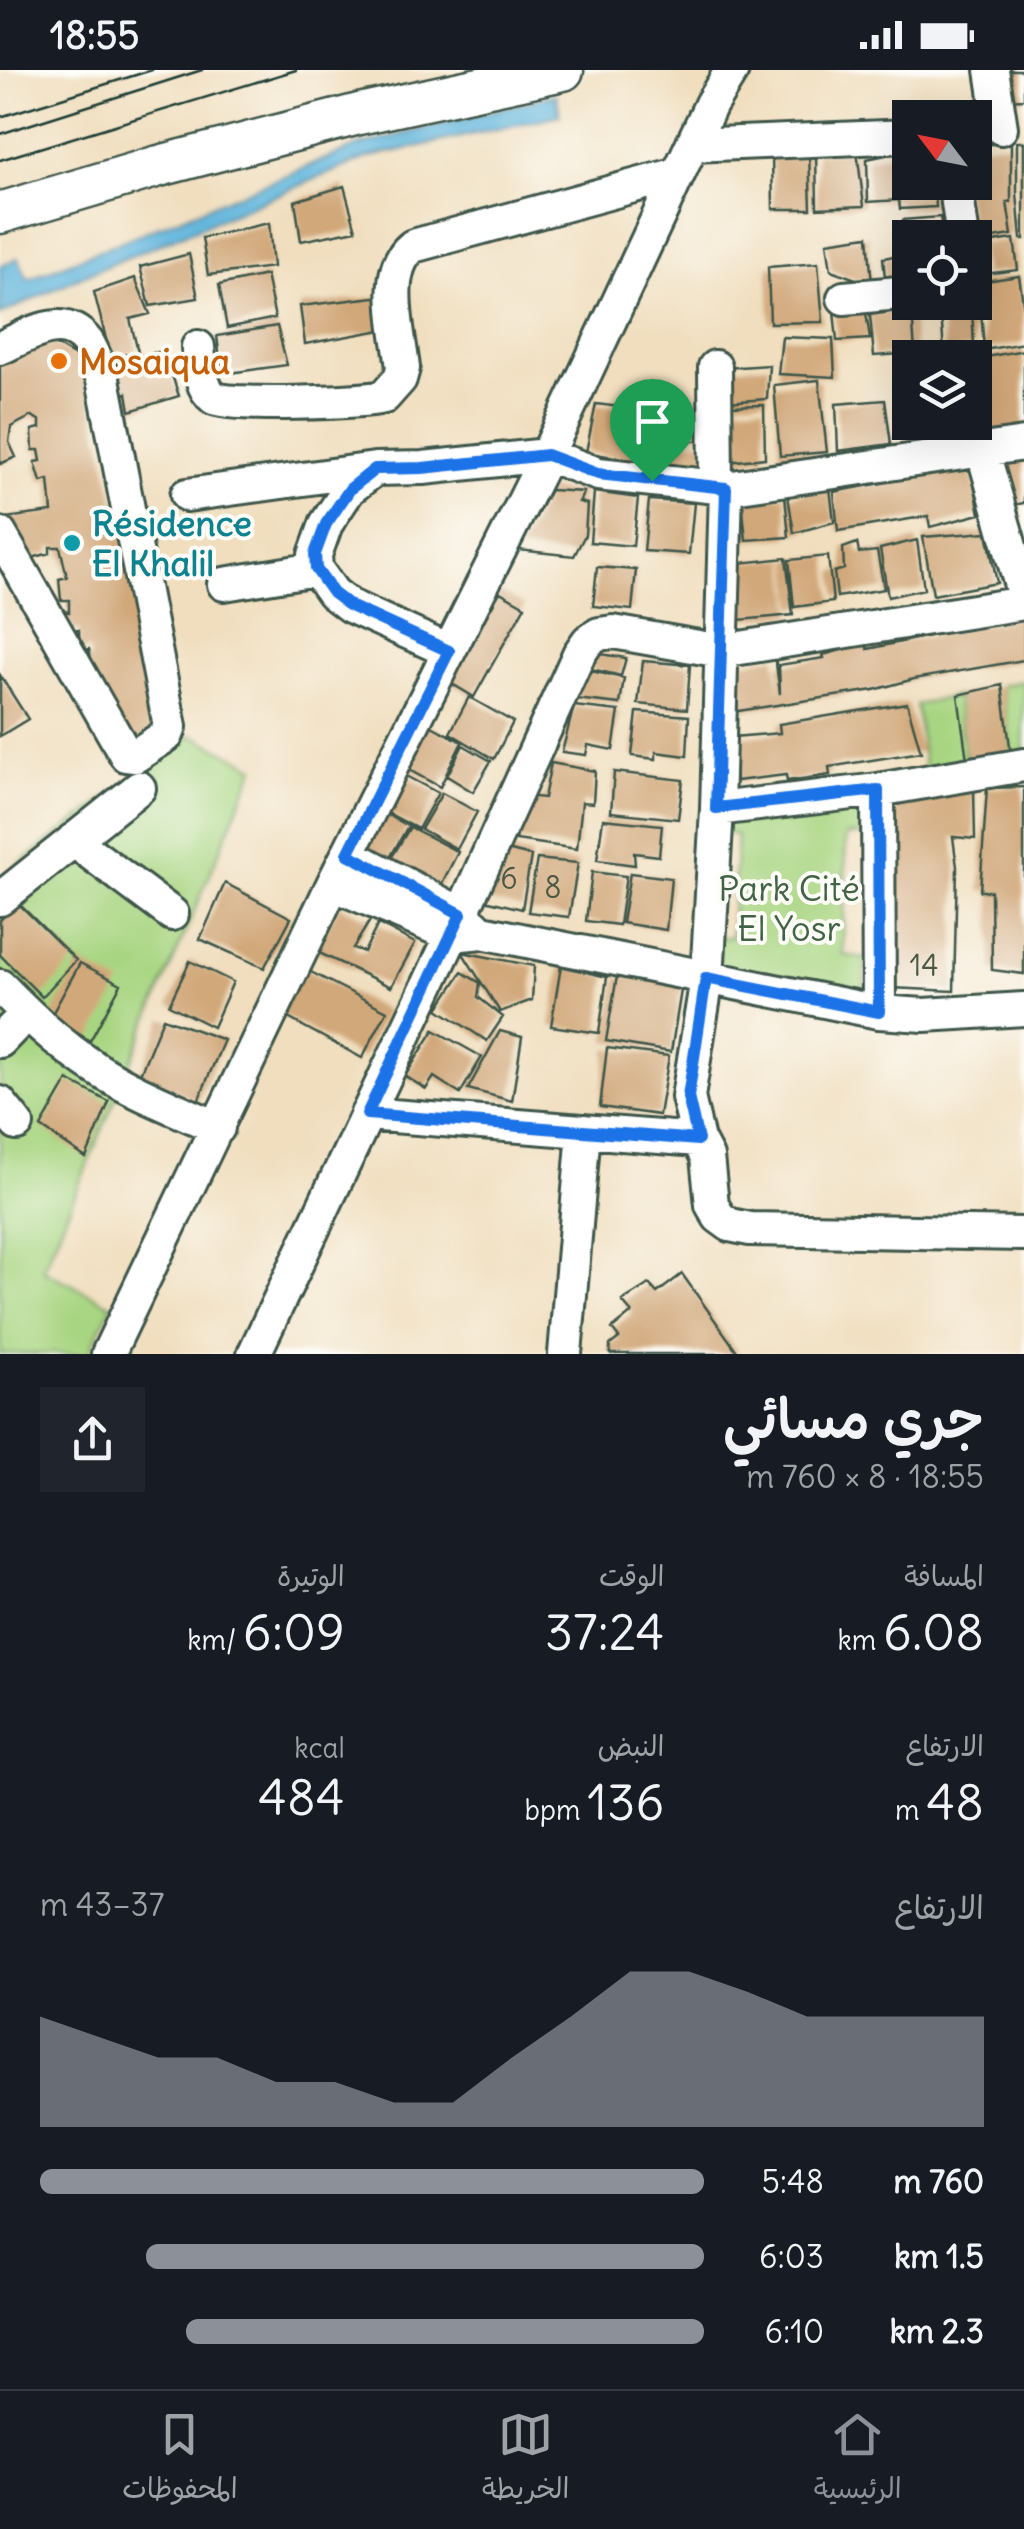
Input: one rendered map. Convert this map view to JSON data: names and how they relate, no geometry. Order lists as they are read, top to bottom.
{
  "parks": ["Park Cité El Yosr"],
  "places": ["Mosaiqua", "Résidence El Khalil"],
  "house_numbers": ["6", "8", "14"],
  "north": "top left",
  "page": {
    "status": "18:55",
    "heading": ["جري مسائي", "18:55 · 8 × 760 m"],
    "stats": [
      ["المسافة", "6.08 km"],
      ["الوقت", "37:24"],
      ["الوتيرة", "6:09 /km"],
      ["الارتفاع", "48 m"],
      ["النبض", "136 bpm"],
      ["kcal", "484"]
    ],
    "chart": ["الارتفاع", "37–43 m"],
    "list": [
      {
        "name": "760 m",
        "note": "5:48"
      },
      {
        "name": "1.5 km",
        "note": "6:03"
      },
      {
        "name": "2.3 km",
        "note": "6:10"
      }
    ],
    "tabs": ["الرئيسية", "الخريطة", "المحفوظات"]
  }
}
